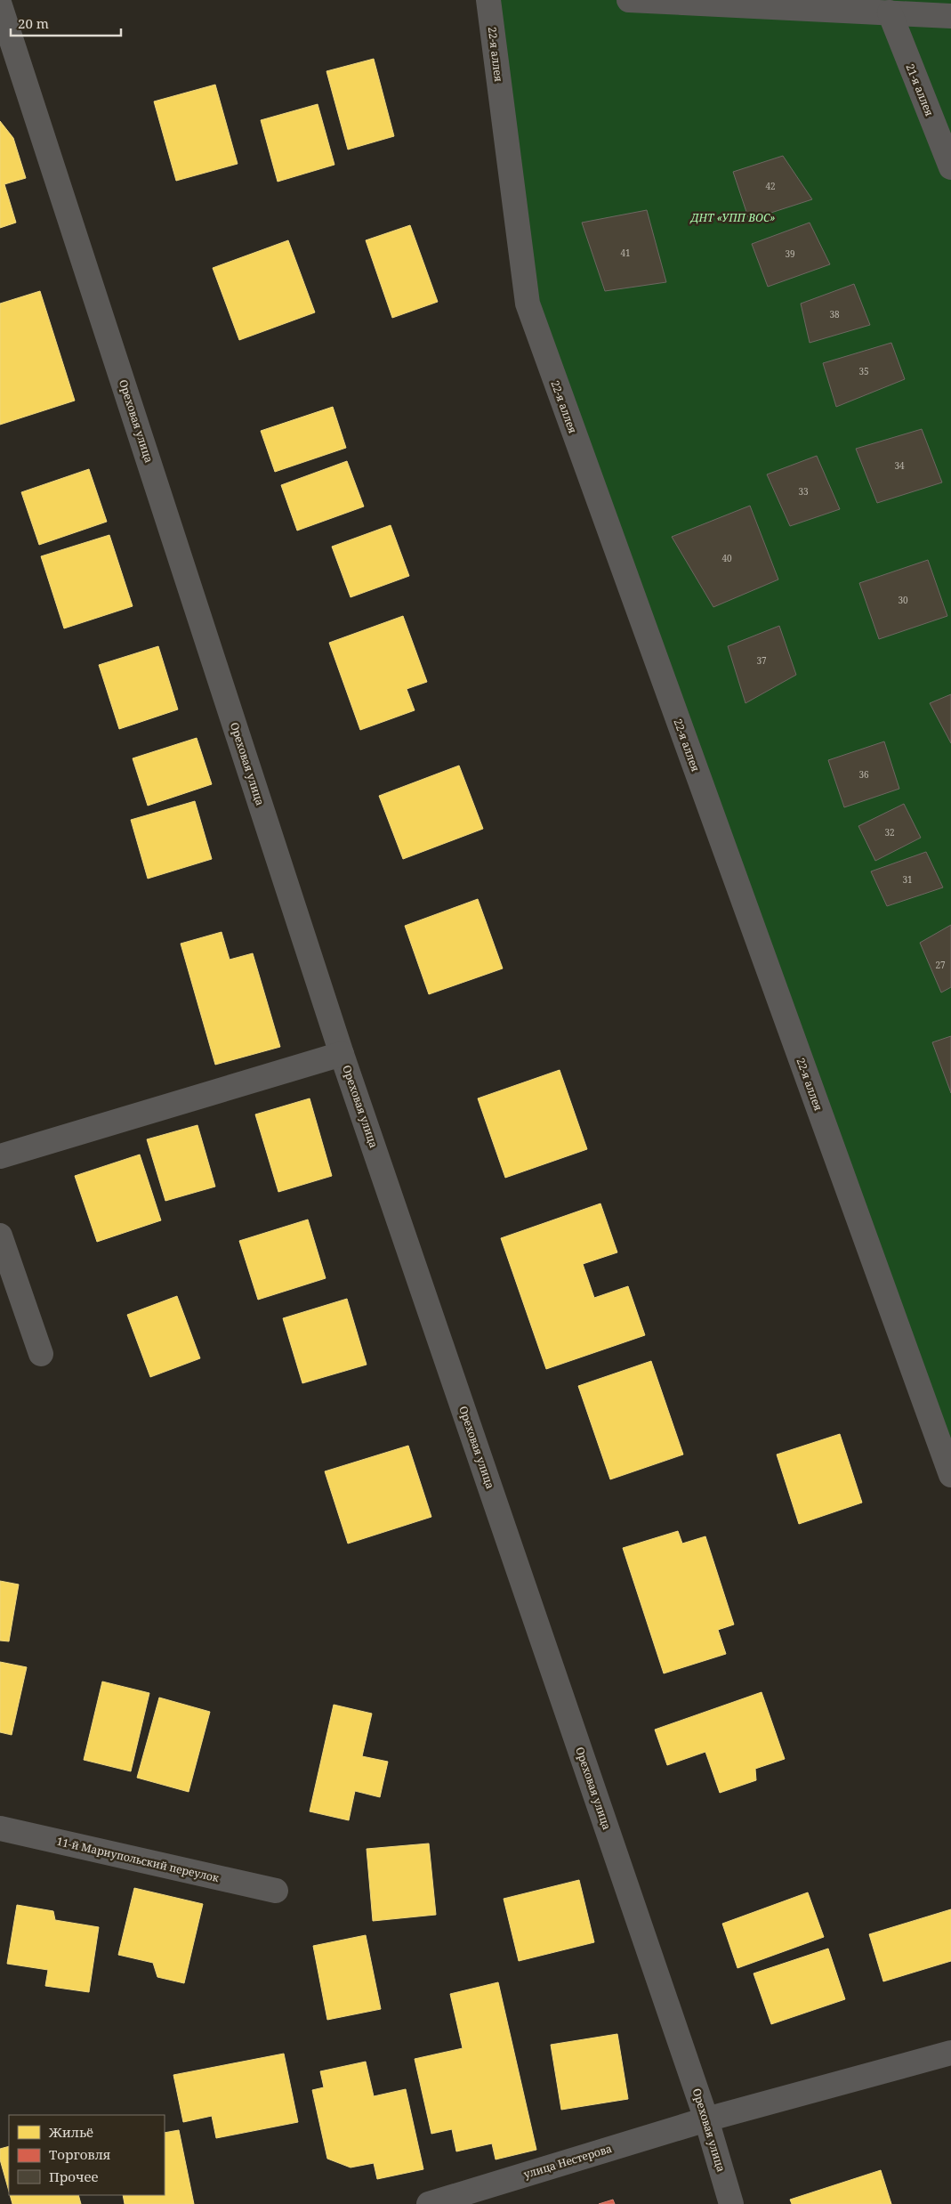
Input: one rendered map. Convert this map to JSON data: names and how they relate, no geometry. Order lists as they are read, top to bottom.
{
  "streets": {
    "street": [
      "22-я аллея",
      "21-я аллея",
      "Ореховая улица",
      "11-й Мариупольский переулок",
      "улица Нестерова"
    ]
  },
  "crossings": [
    ["Ореховая улица", "улица Нестерова"]
  ],
  "parks": ["ДНТ «УПП ВОС»"],
  "house_numbers": [
    "42",
    "41",
    "39",
    "38",
    "35",
    "34",
    "33",
    "40",
    "30",
    "37",
    "36",
    "32",
    "31",
    "27"
  ],
  "legend": ["Жильё", "Торговля", "Прочее"],
  "scale_bar": "20 m"
}
